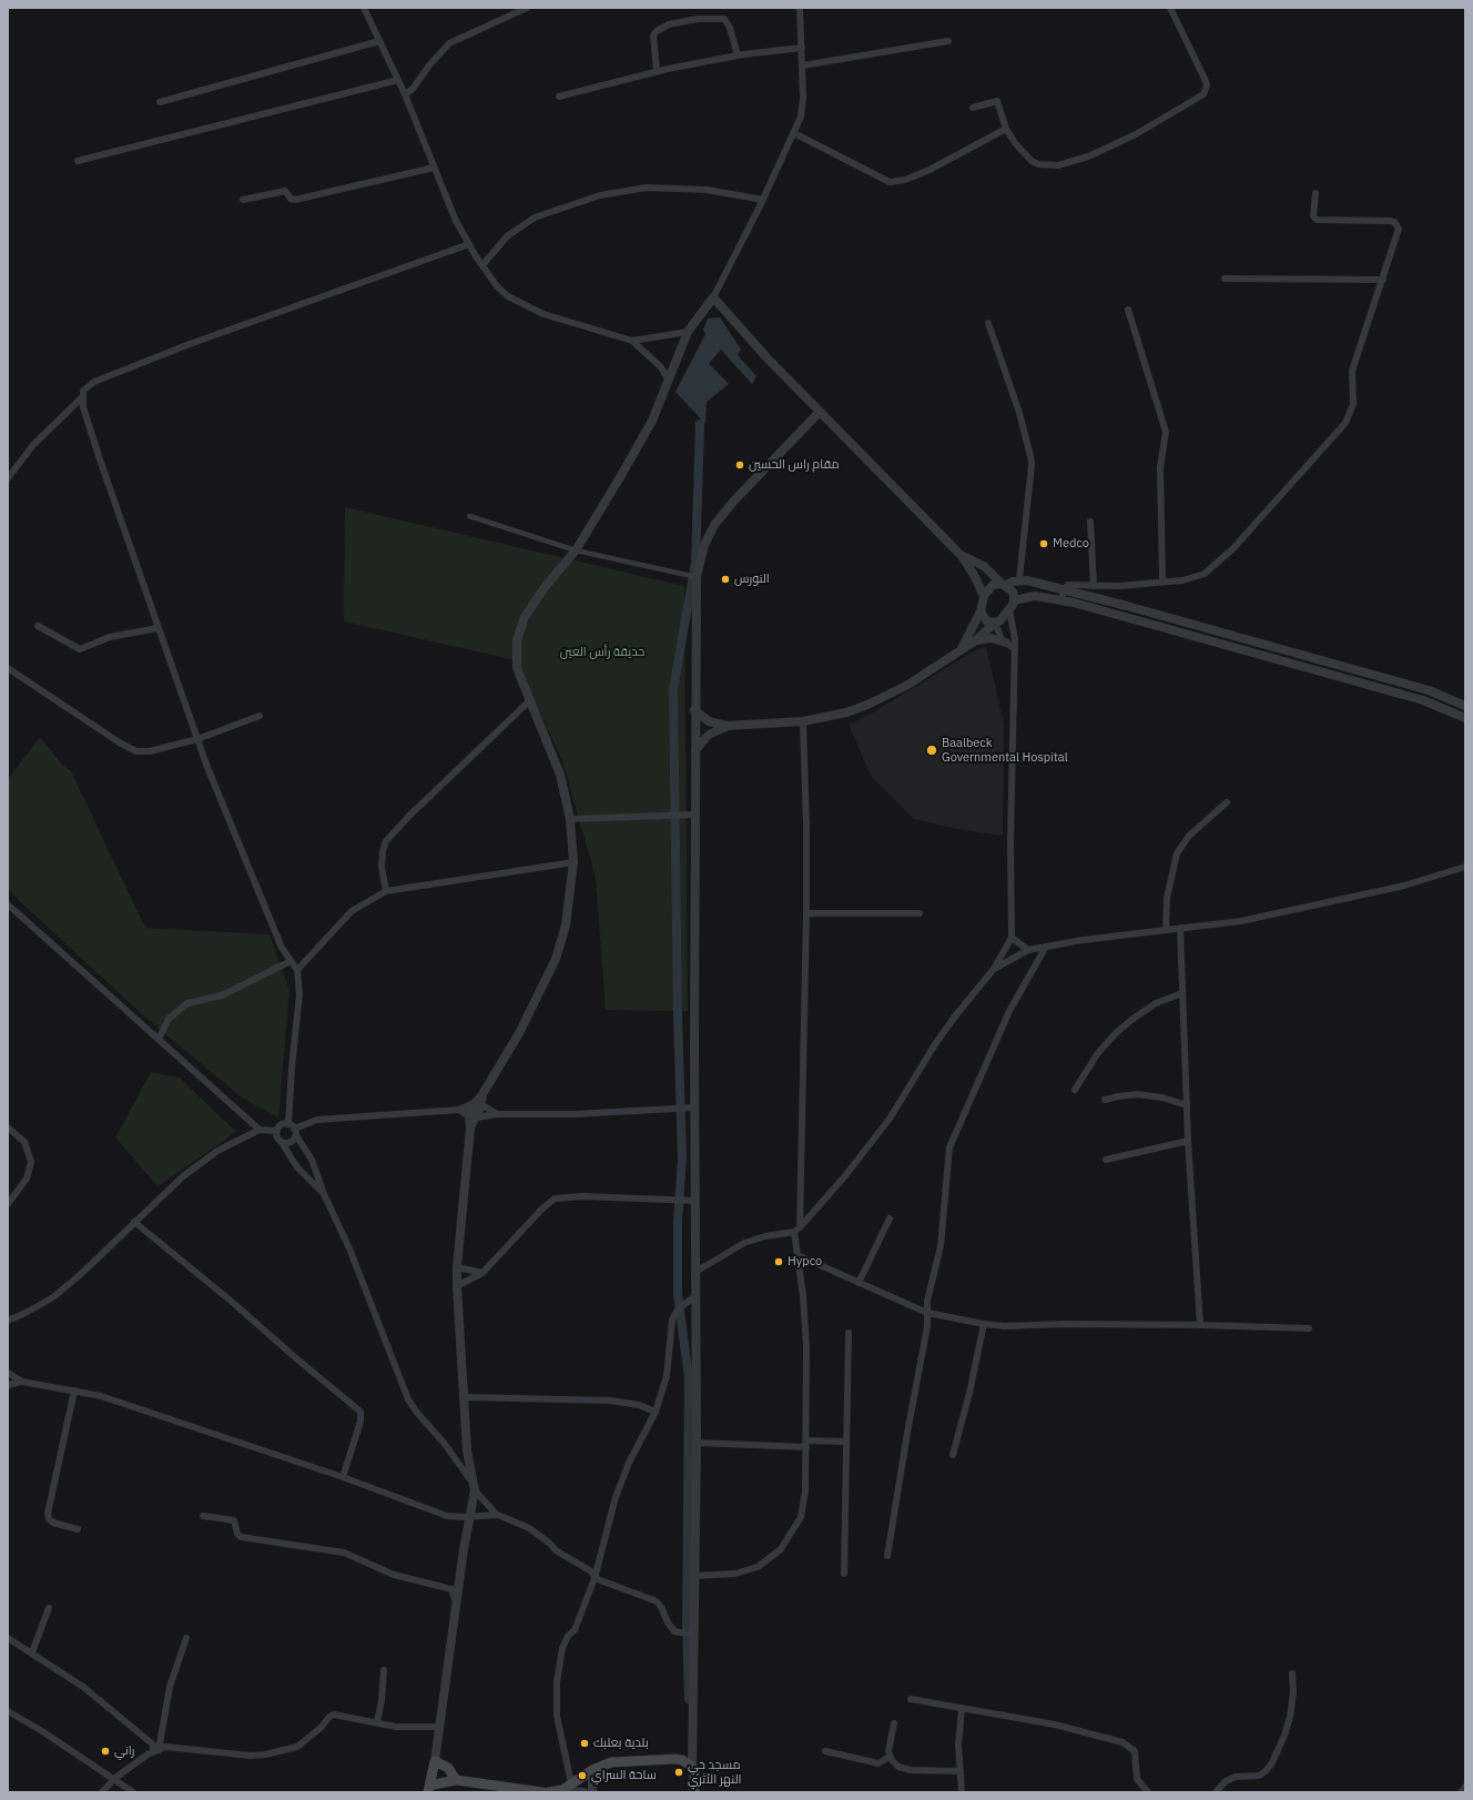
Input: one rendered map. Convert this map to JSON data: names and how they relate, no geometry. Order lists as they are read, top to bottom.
{
  "parks": ["حديقة رأس العين"],
  "places": [
    "مقام راس الحسين",
    "Medco",
    "النورس",
    "Baalbeck Governmental Hospital",
    "Hypco",
    "بلدية بعلبك",
    "راني",
    "مسجد حي النهر الأثري",
    "ساحة السراي"
  ]
}
